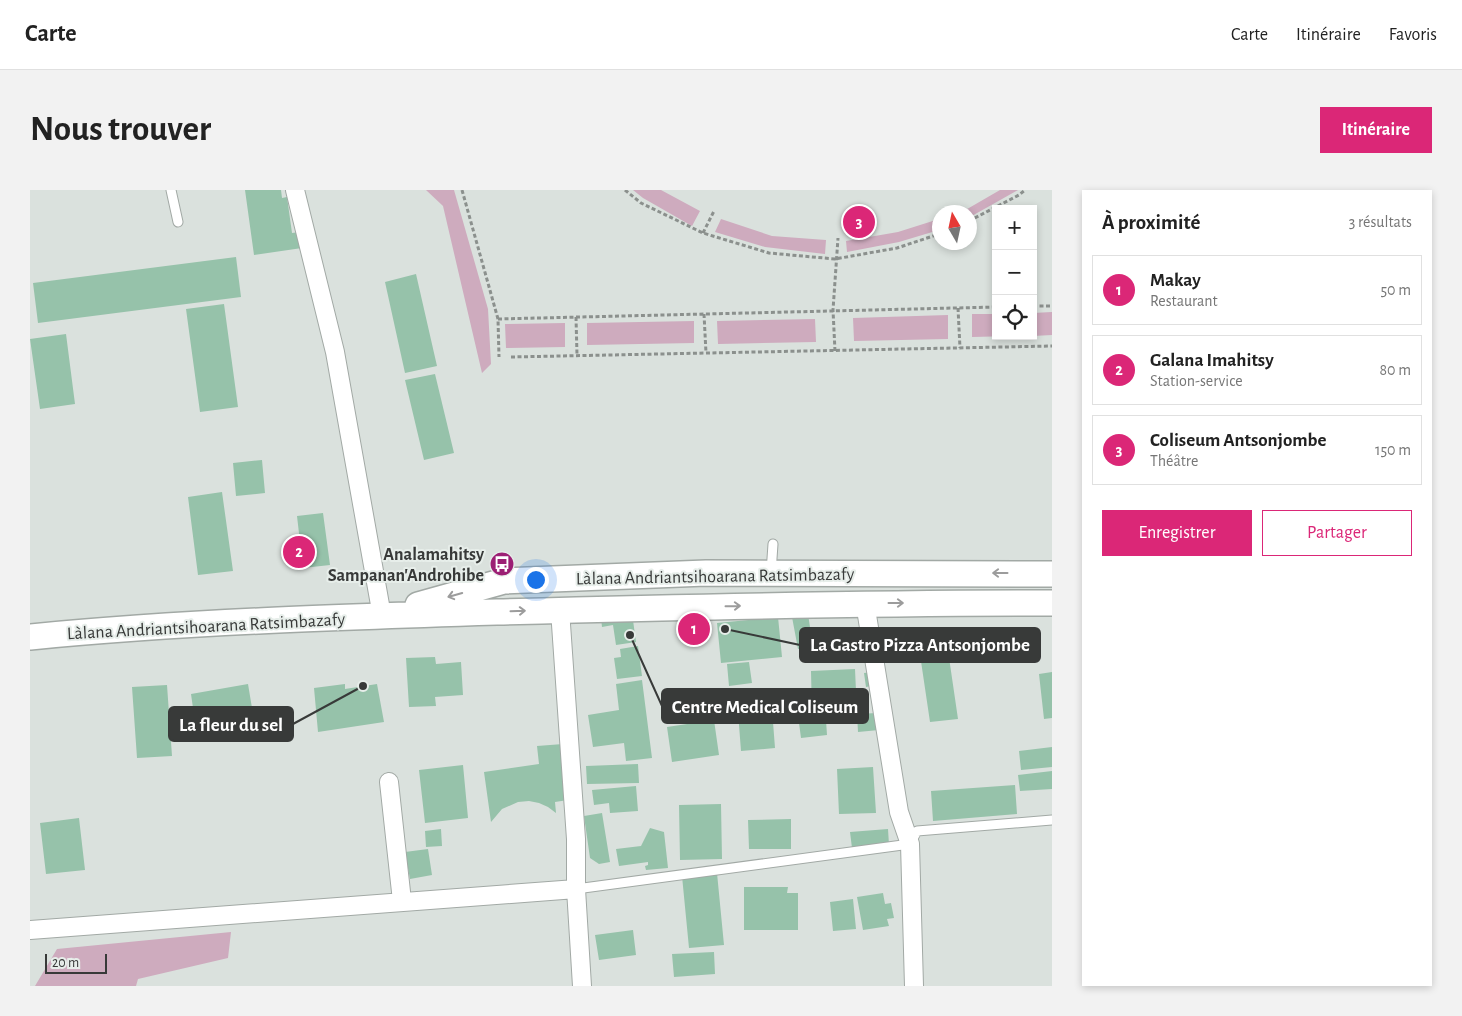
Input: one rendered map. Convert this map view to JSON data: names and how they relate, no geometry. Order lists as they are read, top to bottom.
{
  "streets": {
    "main road": ["Làlana Andriantsihoarana Ratsimbazafy"]
  },
  "places": {
    "bus stop": ["Analamahitsy Sampanan'Androhibe"],
    "other": ["La Gastro Pizza Antsonjombe", "Centre Medical Coliseum", "La fleur du sel"]
  },
  "scale_bar": "20 m",
  "north": "top",
  "page": {
    "header": "Carte",
    "nav": ["Carte", "Itinéraire", "Favoris"],
    "buttons": [
      "Itinéraire",
      ["Enregistrer", "Partager"]
    ],
    "title": "Nous trouver",
    "heading": ["À proximité", "3 résultats"],
    "pins": ["3", "2", "1"],
    "map_buttons": ["+", "−"],
    "list": [
      {
        "mark": "1",
        "name": "Makay",
        "note": "Restaurant",
        "value": "50 m"
      },
      {
        "mark": "2",
        "name": "Galana Imahitsy",
        "note": "Station-service",
        "value": "80 m"
      },
      {
        "mark": "3",
        "name": "Coliseum Antsonjombe",
        "note": "Théâtre",
        "value": "150 m"
      }
    ],
    "scale": "20 m"
  }
}
